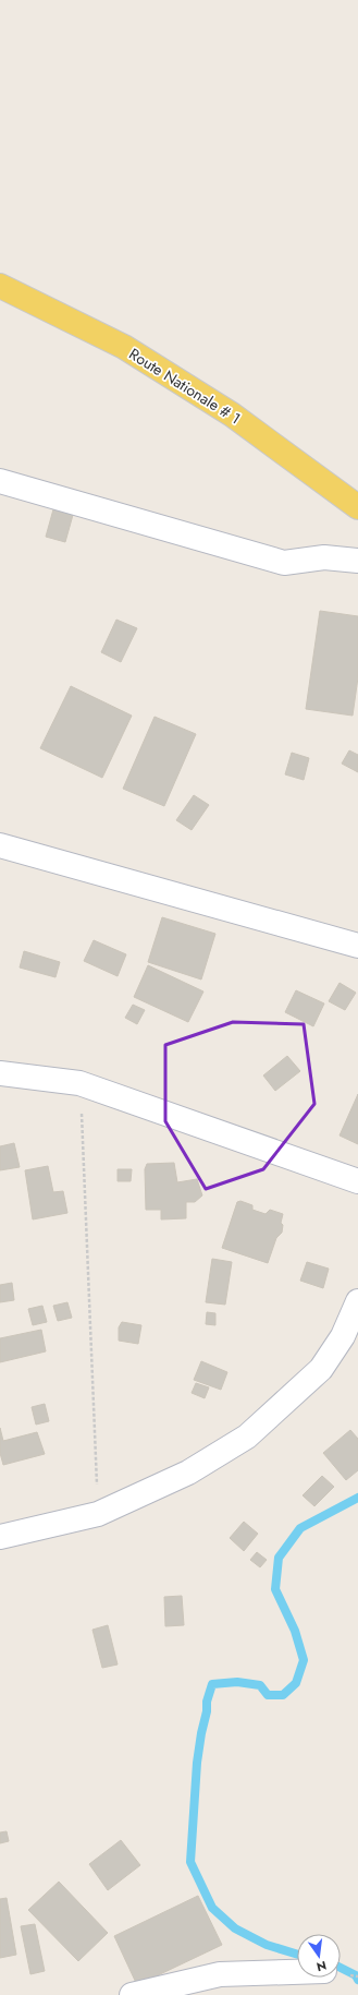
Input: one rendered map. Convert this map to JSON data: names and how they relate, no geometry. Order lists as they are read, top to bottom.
{
  "streets": {
    "main road": ["Route Nationale # 1"]
  },
  "north": "bottom"
}
